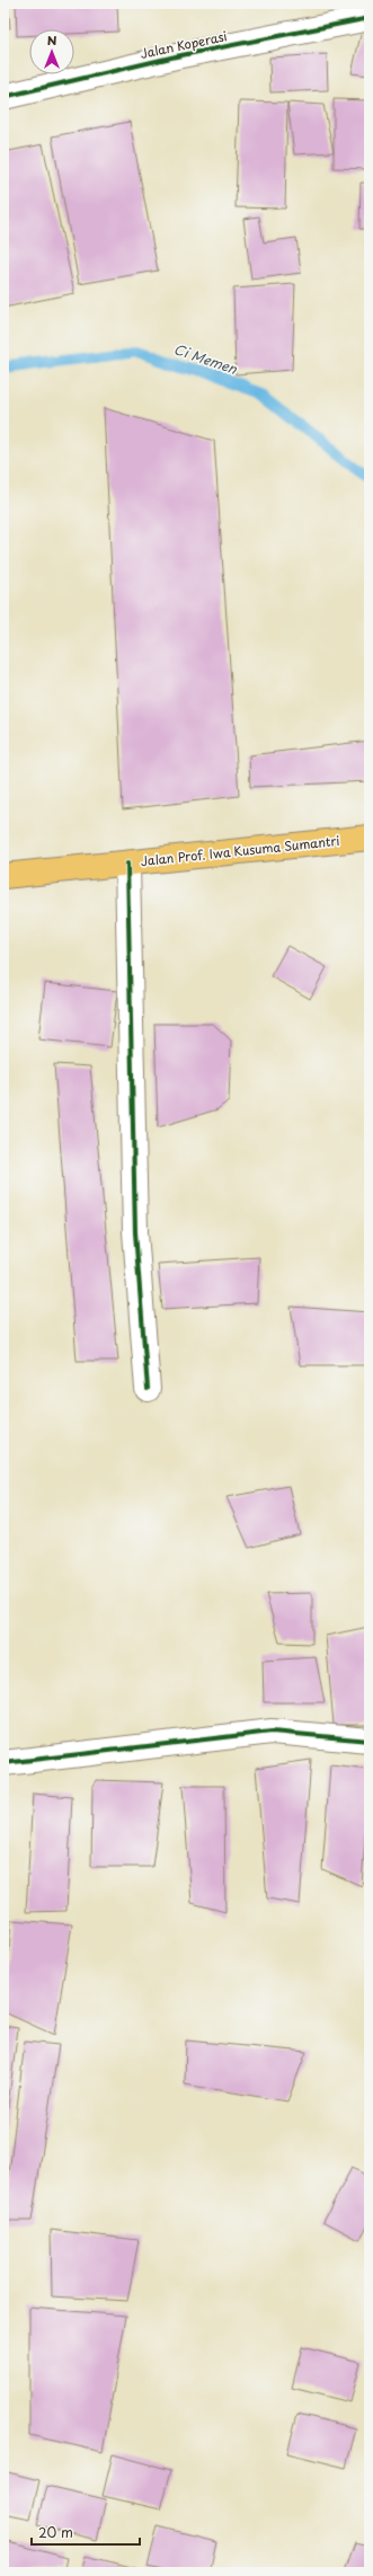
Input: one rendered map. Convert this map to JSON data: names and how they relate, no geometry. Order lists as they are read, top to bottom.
{
  "streets": {
    "main road": ["Jalan Prof. Iwa Kusuma Sumantri"],
    "street": ["Jalan Koperasi"]
  },
  "water": ["Ci Memen"],
  "scale_bar": "20 m",
  "north": "top"
}
